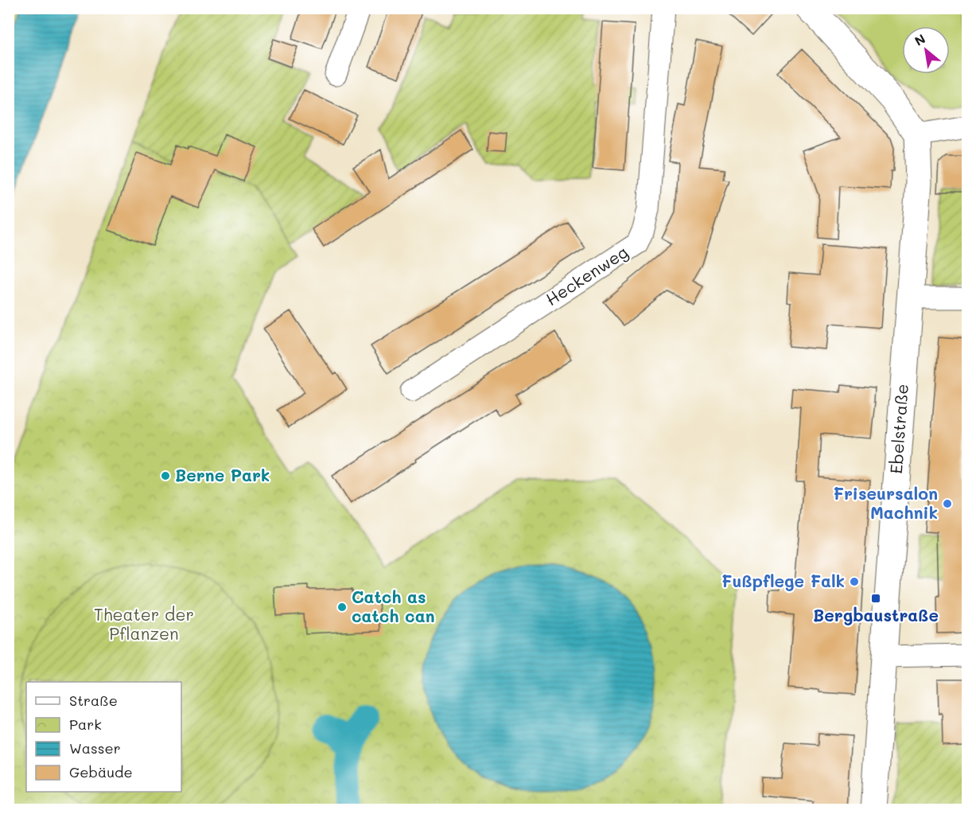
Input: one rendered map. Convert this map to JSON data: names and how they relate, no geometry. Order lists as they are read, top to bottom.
{
  "streets": {
    "street": ["Heckenweg", "Ebelstraße"]
  },
  "parks": ["Theater der Pflanzen"],
  "places": {
    "other": [
      "Berne Park",
      "Friseursalon Machnik",
      "Fußpflege Falk",
      "Catch as catch can"
    ],
    "transit": ["Bergbaustraße"]
  },
  "legend": [
    "Straße",
    "Park",
    "Wasser",
    "Gebäude"
  ],
  "north": "top left"
}
